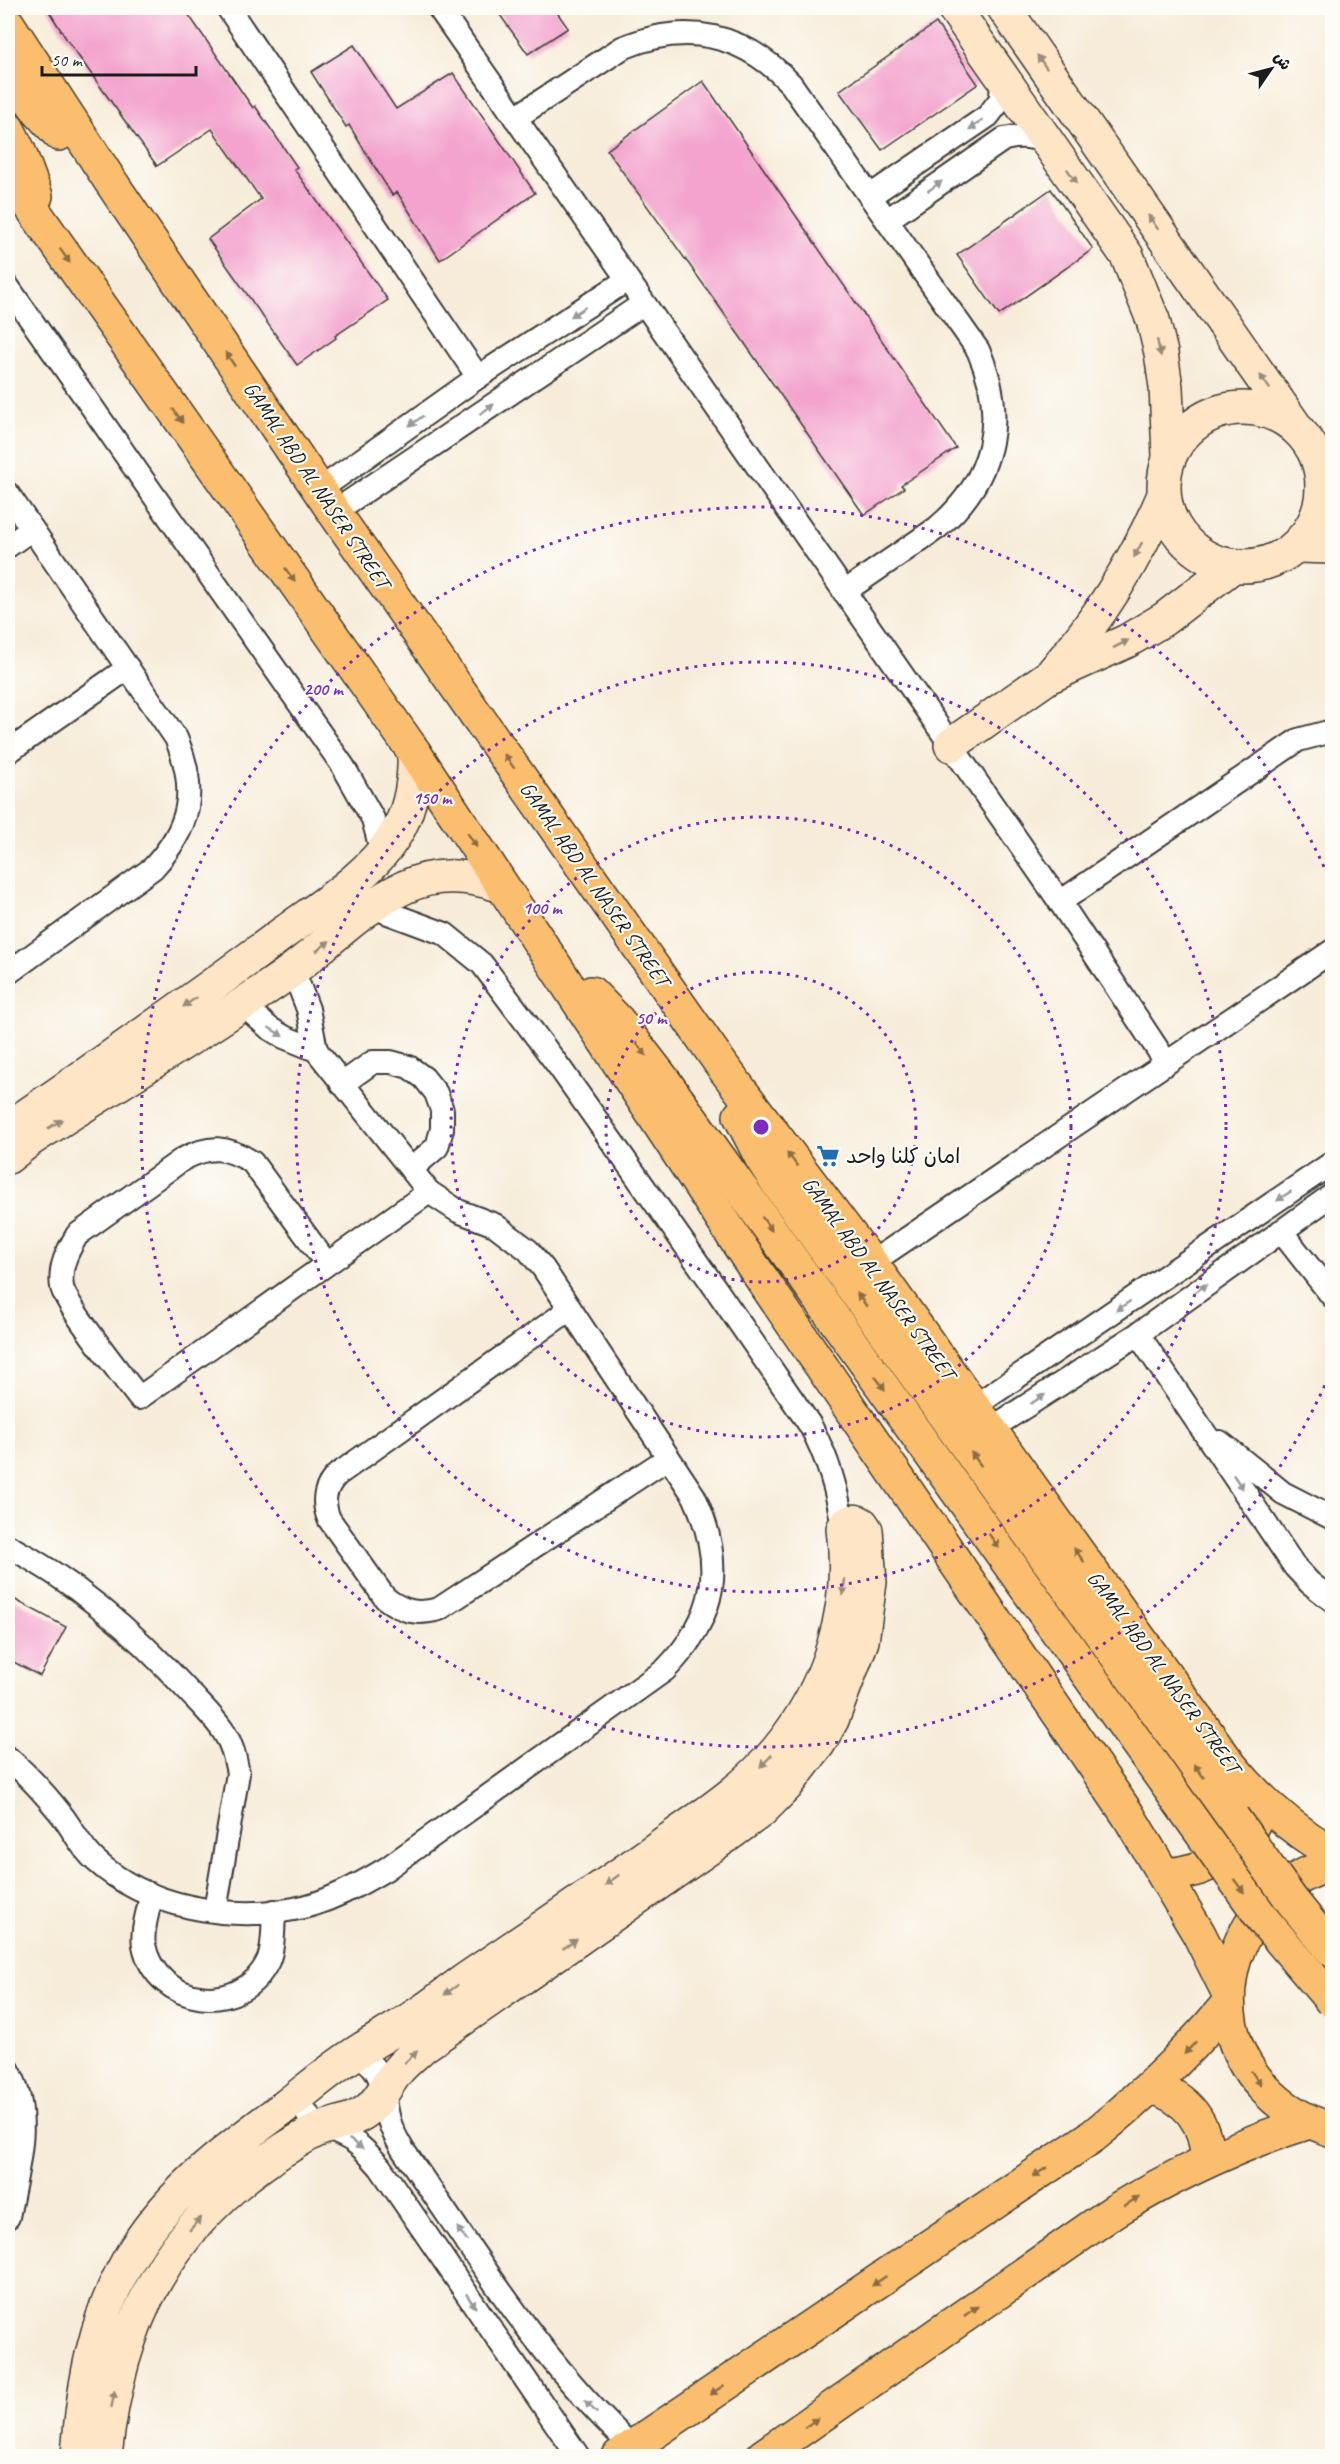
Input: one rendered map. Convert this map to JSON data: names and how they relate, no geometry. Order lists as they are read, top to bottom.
{
  "streets": {
    "main road": ["GAMAL ABD AL NASER STREET"]
  },
  "places": {
    "supermarket": ["امان كلنا واحد"]
  },
  "scale_bar": "50 m",
  "north": "top right",
  "rings": [
    "200 m",
    "150 m",
    "100 m",
    "50 m"
  ]
}
